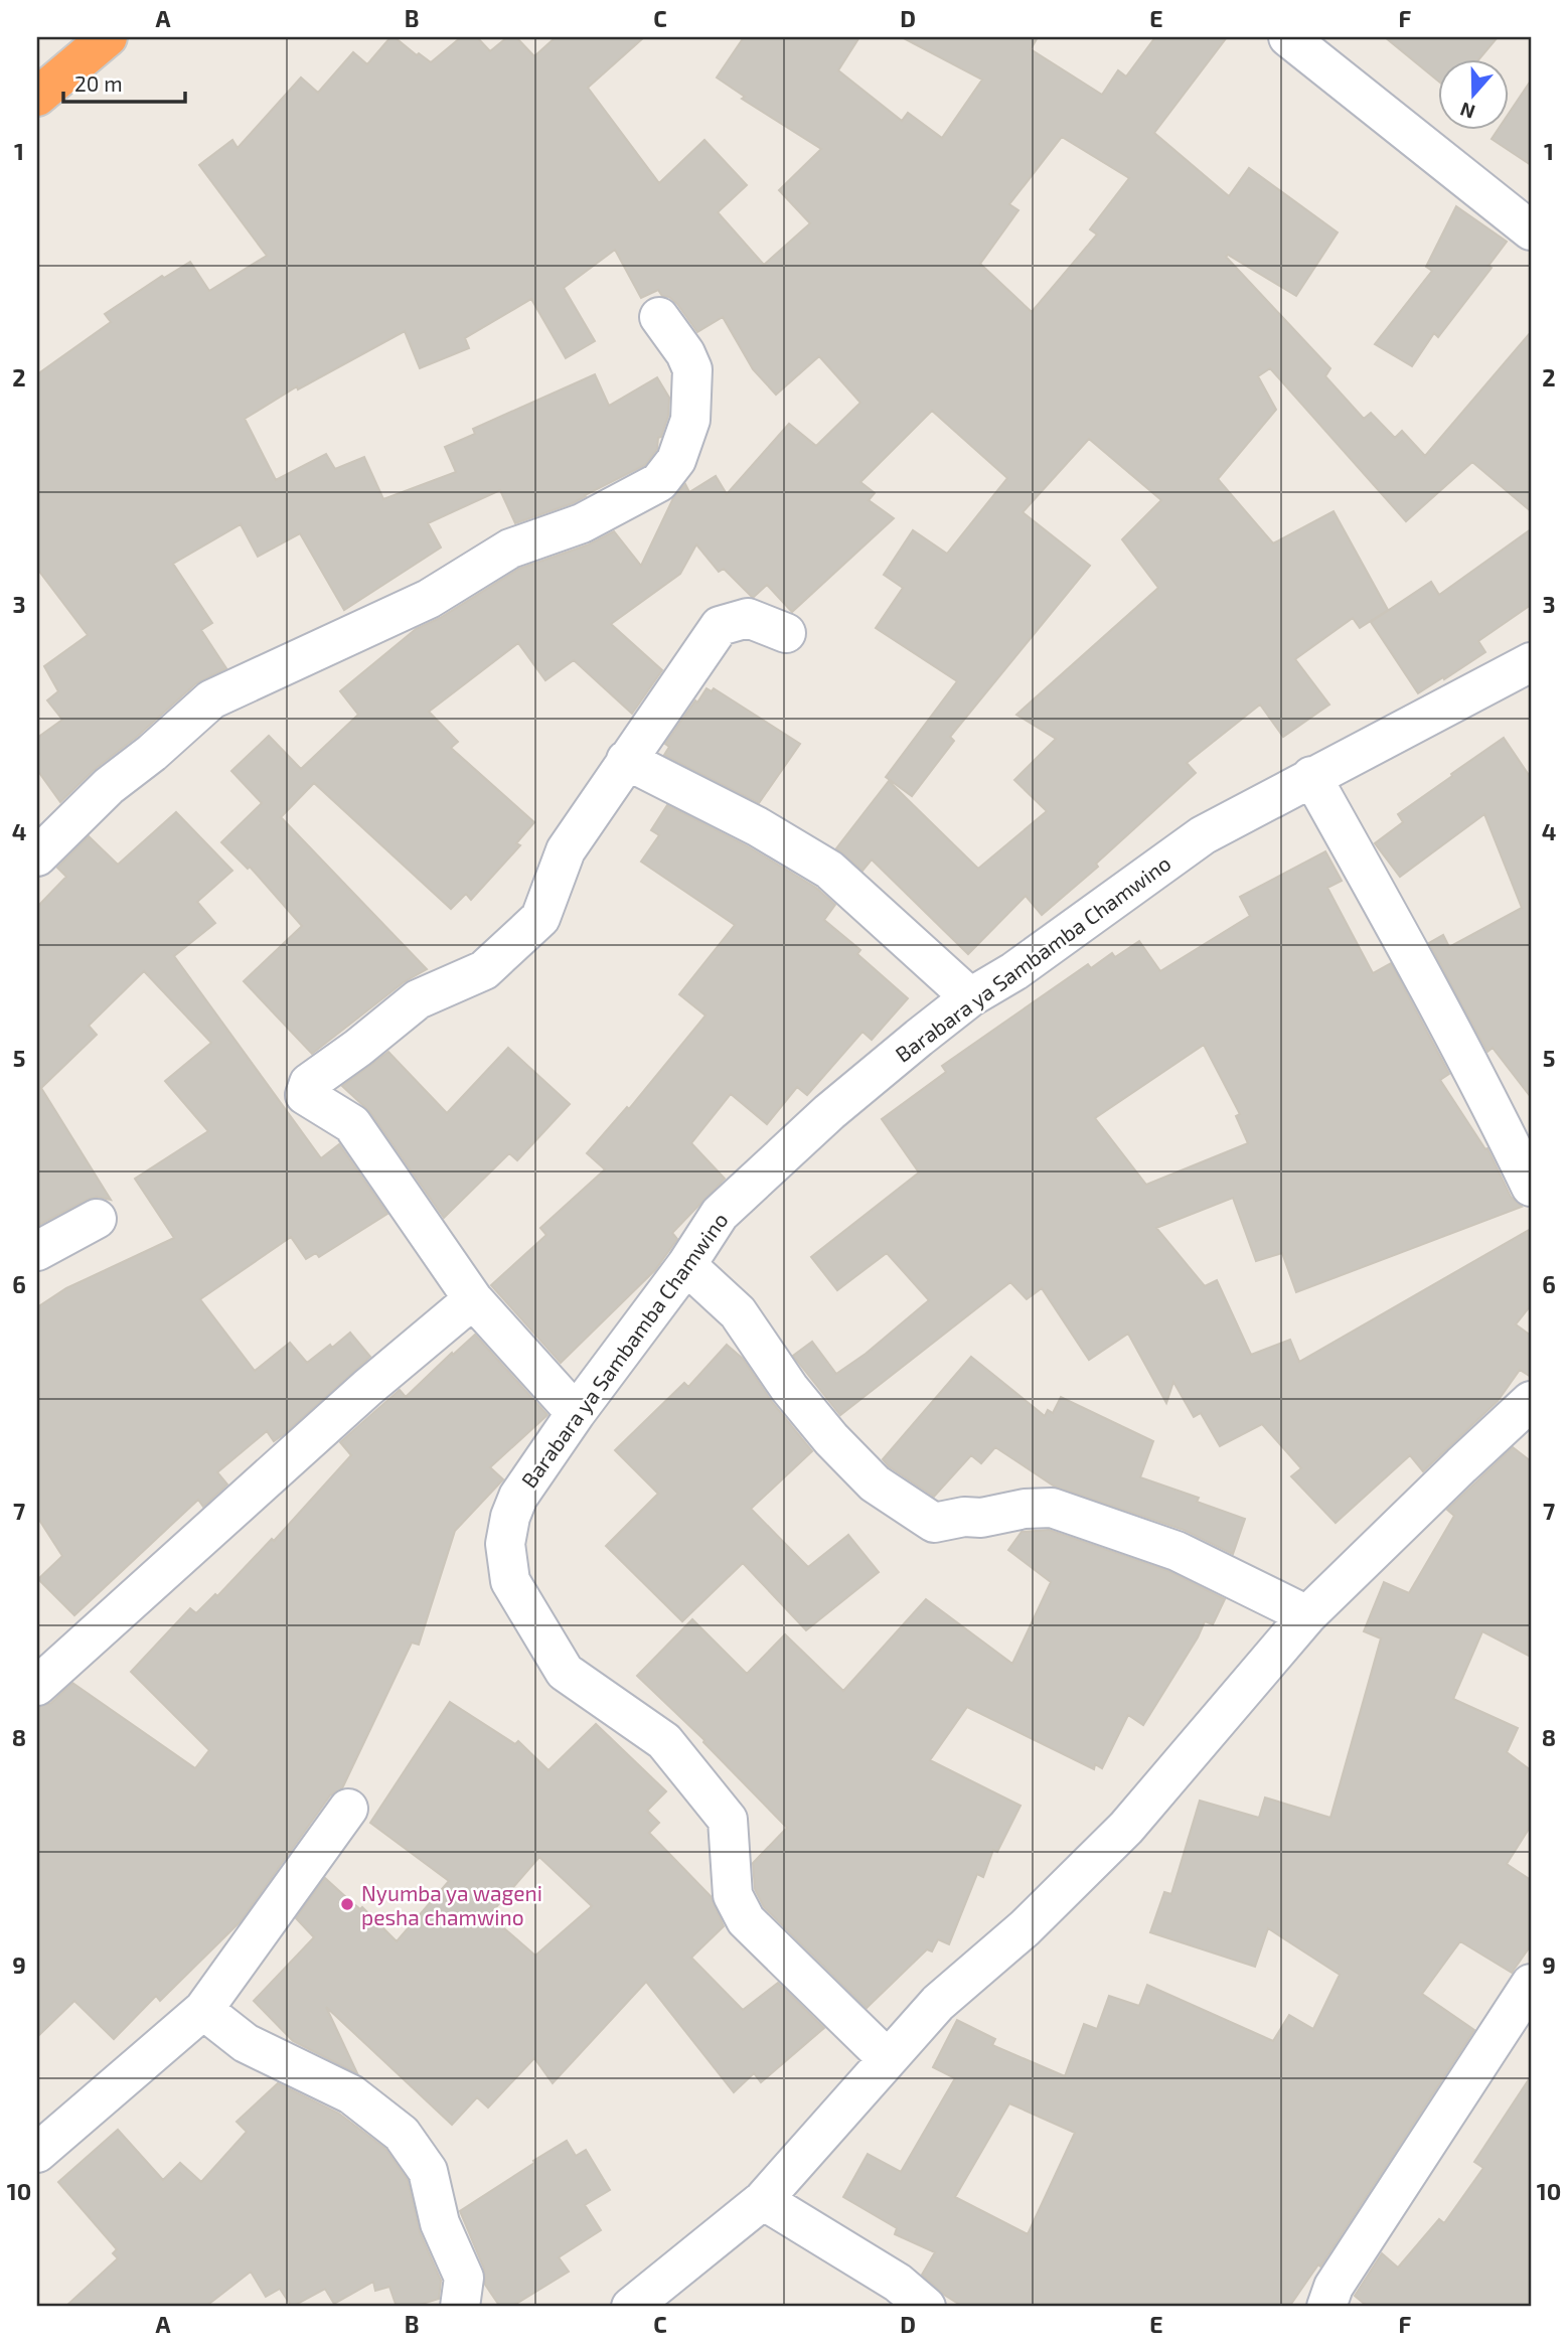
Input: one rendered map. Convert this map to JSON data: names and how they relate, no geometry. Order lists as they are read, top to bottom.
{
  "streets": {
    "street": ["Barabara ya Sambamba Chamwino"]
  },
  "places": ["Nyumba ya wageni pesha chamwino"],
  "scale_bar": "20 m",
  "north": "bottom",
  "grid": {
    "columns": [
      "A",
      "B",
      "C",
      "D",
      "E",
      "F"
    ],
    "rows": [
      "1",
      "2",
      "3",
      "4",
      "5",
      "6",
      "7",
      "8",
      "9",
      "10"
    ]
  }
}
